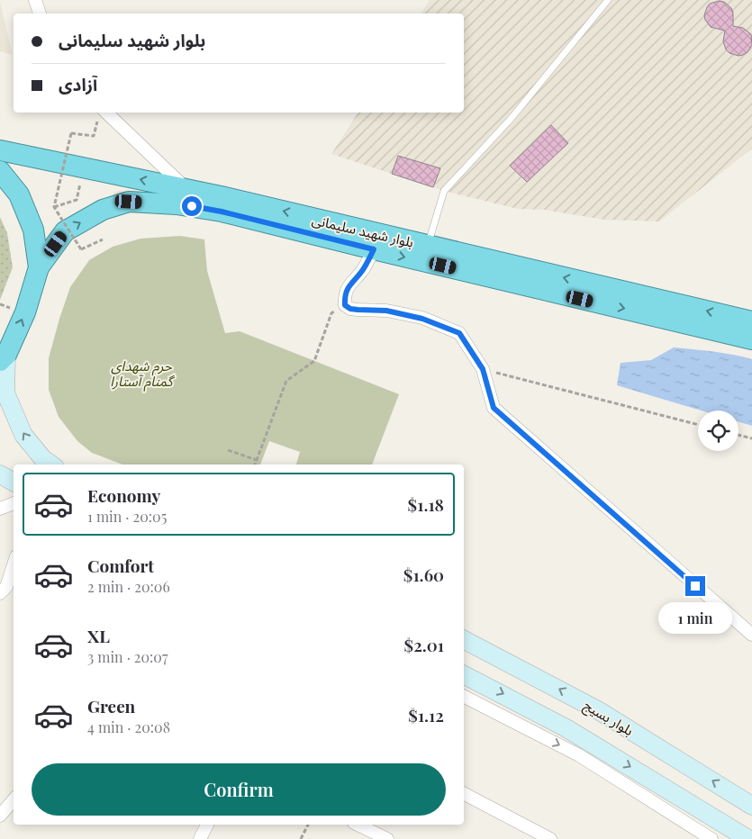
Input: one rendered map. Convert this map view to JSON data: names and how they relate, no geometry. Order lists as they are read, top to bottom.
{
  "streets": {
    "highway": ["بلوار شهید سلیمانی"],
    "main road": ["بلوار بسیج"]
  },
  "parks": ["حرم شهدای گمنام آستارا"],
  "page": {
    "banner": ["بلوار شهید سلیمانی", "آزادی"],
    "list": [
      {
        "name": "Economy",
        "note": "1 min · 20:05",
        "value": "$1.18"
      },
      {
        "name": "Comfort",
        "note": "2 min · 20:06",
        "value": "$1.60"
      },
      {
        "name": "XL",
        "note": "3 min · 20:07",
        "value": "$2.01"
      },
      {
        "name": "Green",
        "note": "4 min · 20:08",
        "value": "$1.12"
      }
    ],
    "bubble": "1 min",
    "buttons": "Confirm"
  }
}
